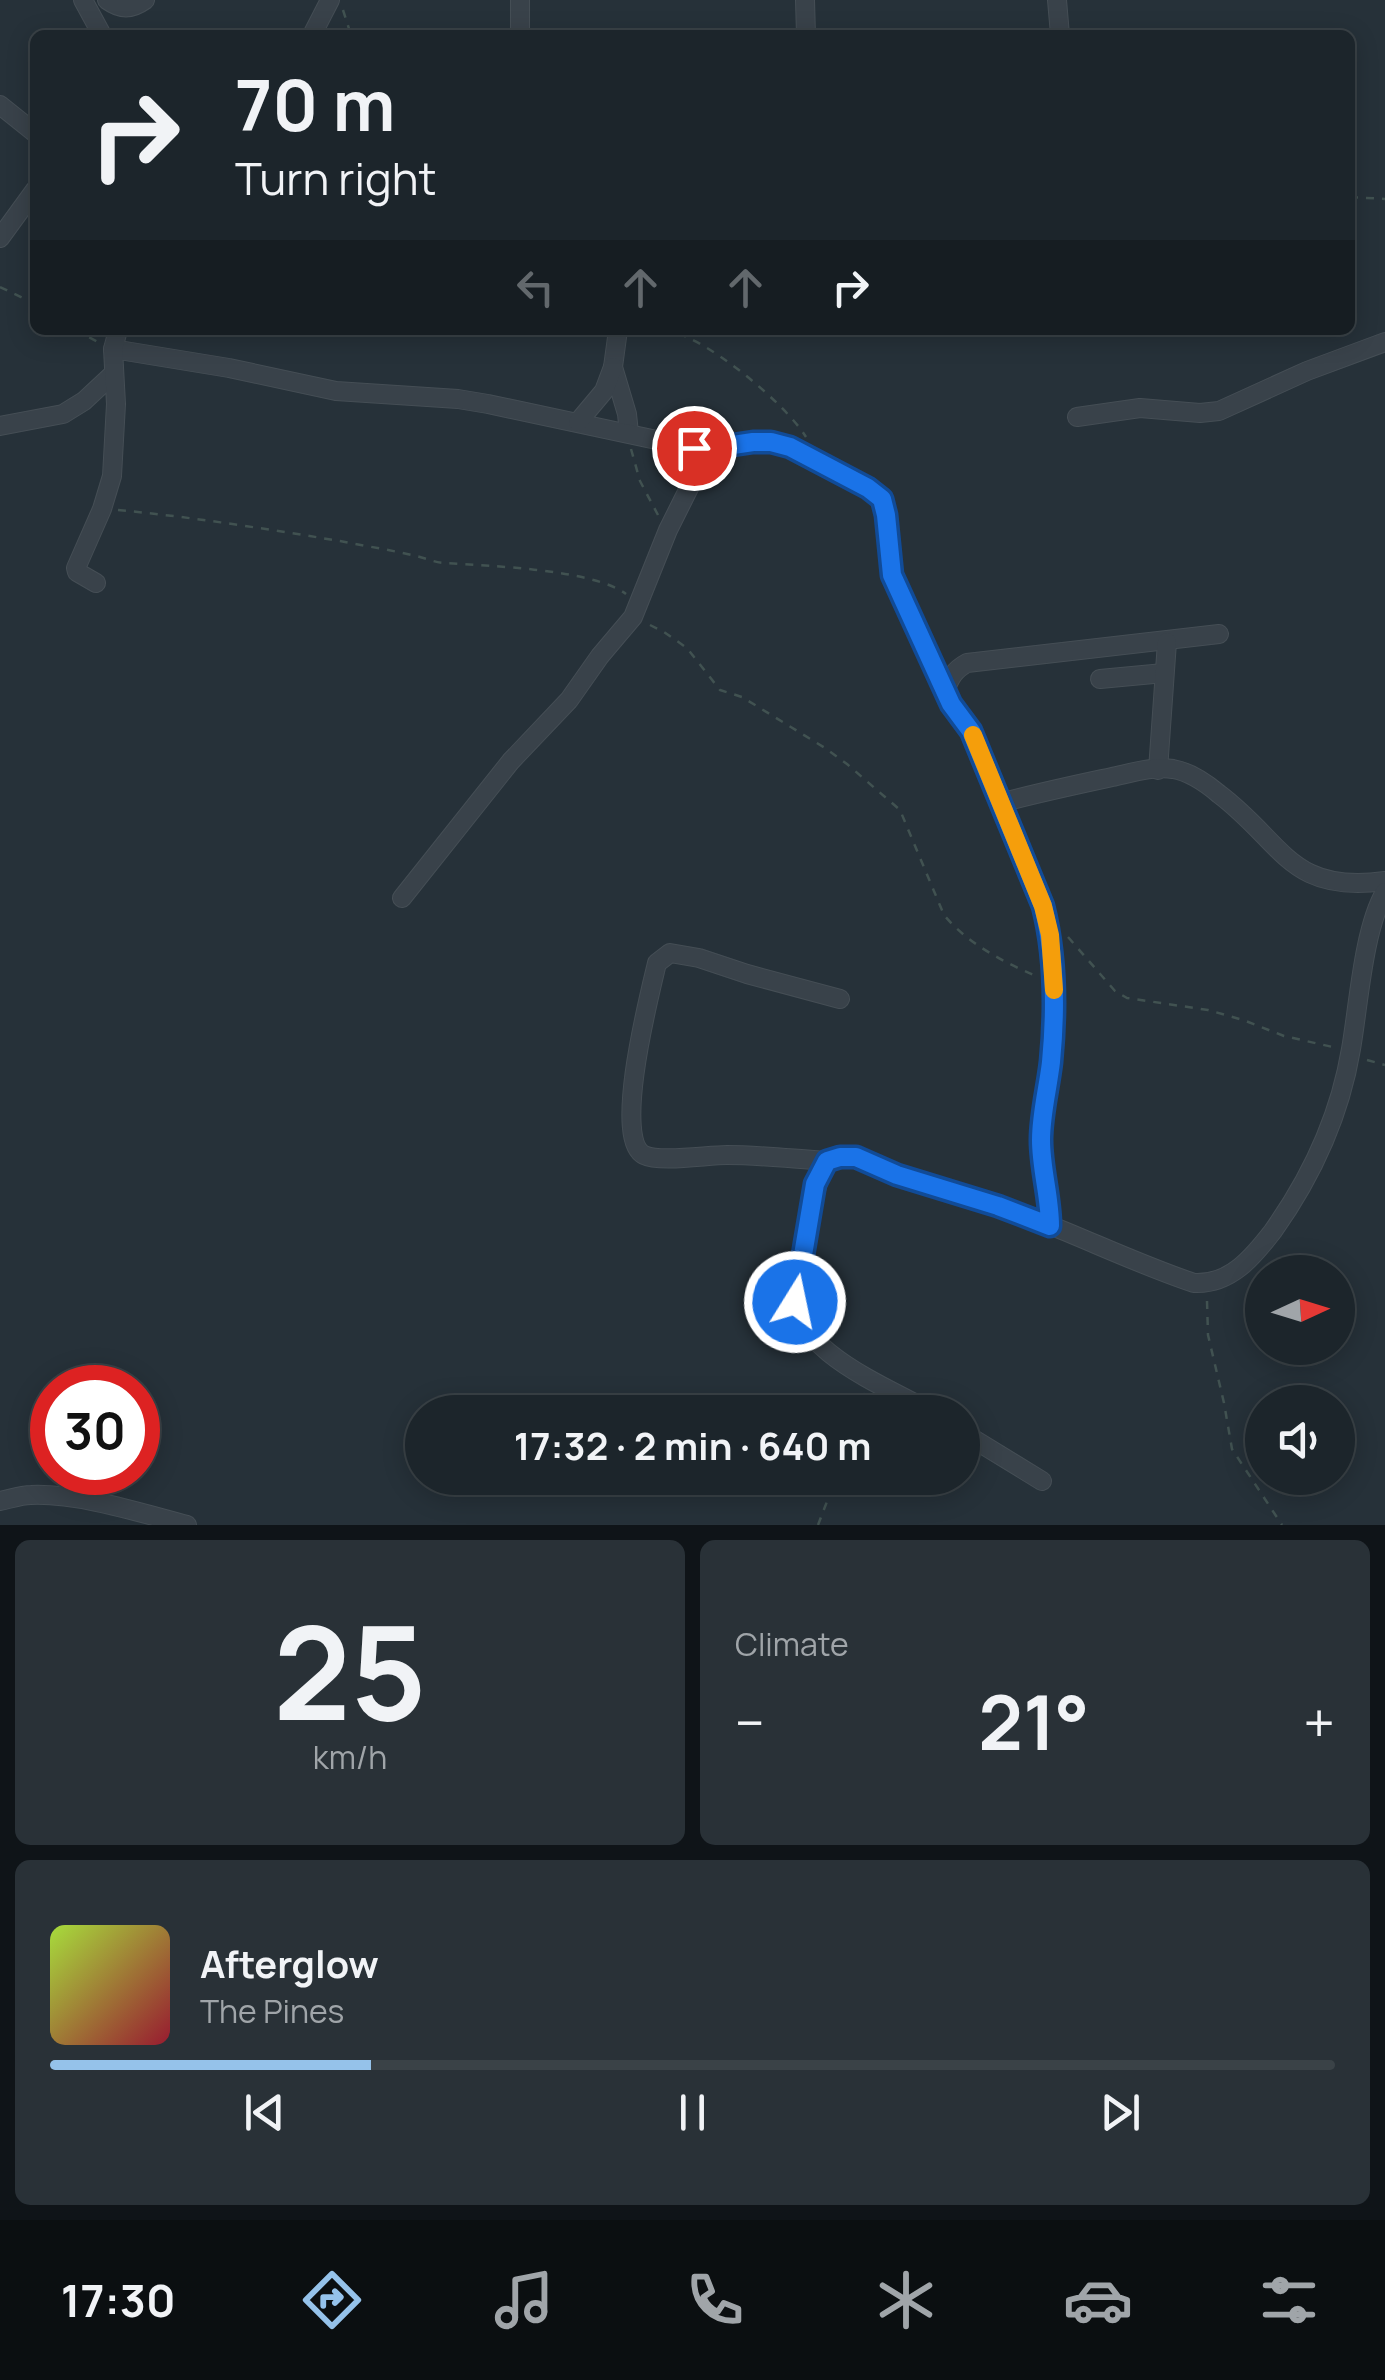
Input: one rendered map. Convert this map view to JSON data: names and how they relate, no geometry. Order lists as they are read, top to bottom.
{
  "north": "right",
  "page": {
    "turn": ["70 m", "Turn right"],
    "limit": "30",
    "trip": "17:32 · 2 min · 640 m",
    "tile": [
      ["25", "km/h"],
      "Climate"
    ],
    "heat": ["−", "21°", "+"],
    "song": ["Afterglow", "The Pines"],
    "tabs": "17:30"
  }
}
